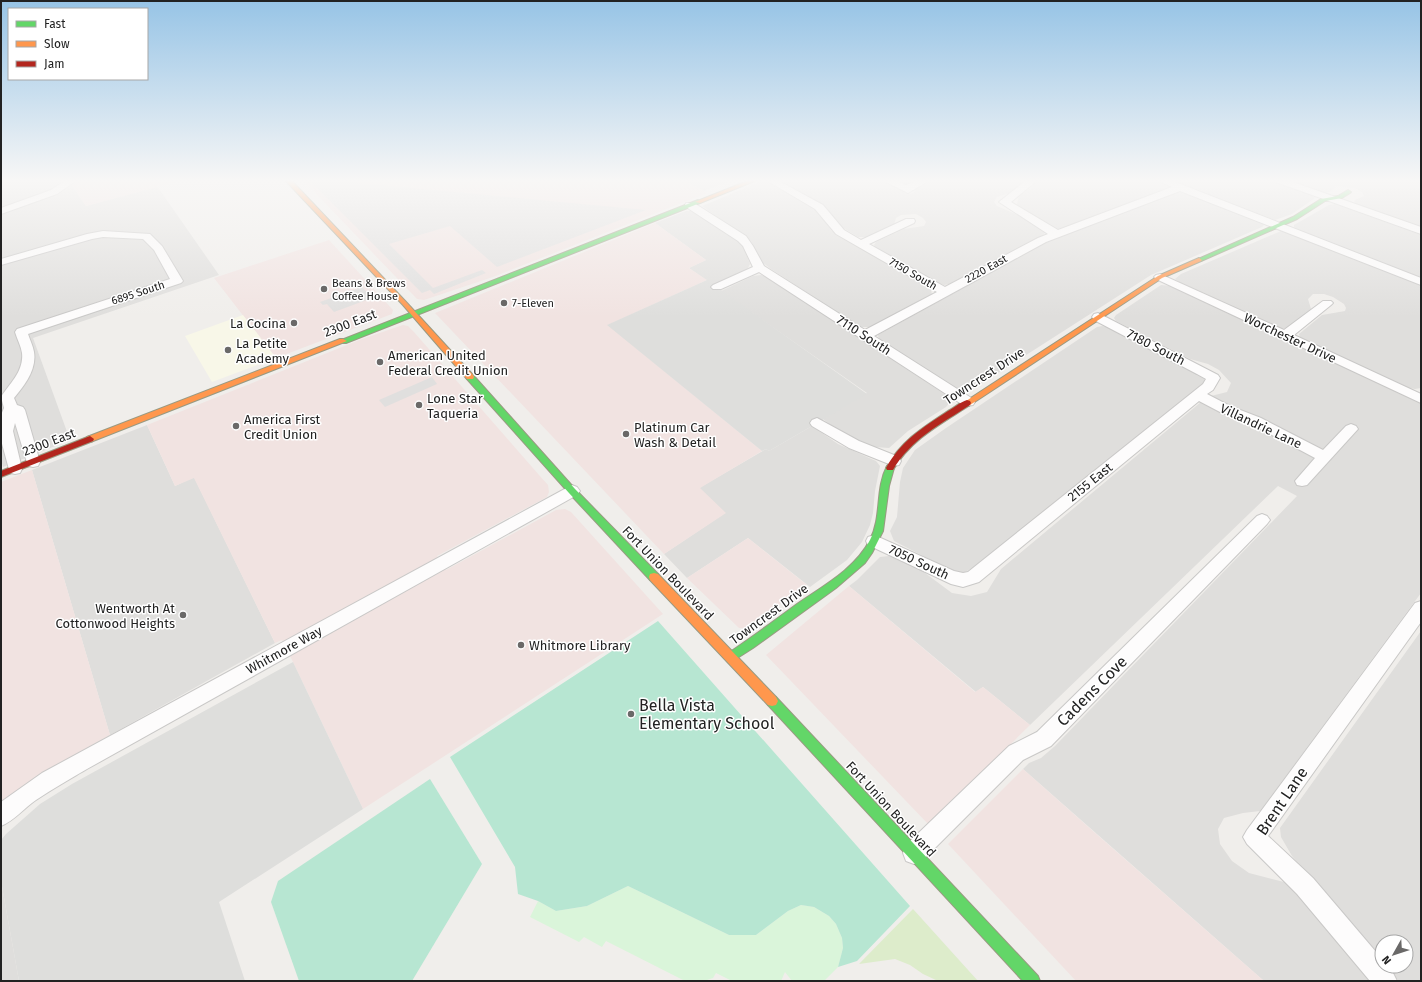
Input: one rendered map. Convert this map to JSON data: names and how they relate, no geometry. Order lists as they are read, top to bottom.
{
  "streets": {
    "street": [
      "2220 East",
      "7150 South",
      "6895 South",
      "2300 East",
      "7110 South",
      "Worchester Drive",
      "7180 South",
      "Towncrest Drive",
      "Villandrie Lane",
      "2155 East",
      "7050 South",
      "Fort Union Boulevard",
      "Whitmore Way",
      "Cadens Cove",
      "Brent Lane"
    ]
  },
  "crossings": [
    ["2220 East", "7150 South"],
    ["2220 East", "7110 South"],
    ["6895 South", "2300 East"],
    ["2300 East", "Fort Union Boulevard"],
    ["7110 South", "Towncrest Drive"],
    ["Worchester Drive", "Towncrest Drive"],
    ["7180 South", "Towncrest Drive"],
    ["7180 South", "2155 East"],
    ["Towncrest Drive", "7050 South"],
    ["Towncrest Drive", "Fort Union Boulevard"],
    ["Villandrie Lane", "2155 East"],
    ["2155 East", "7050 South"],
    ["Fort Union Boulevard", "Whitmore Way"],
    ["Fort Union Boulevard", "Cadens Cove"]
  ],
  "places": [
    "Beans & Brews Coffee House",
    "7-Eleven",
    "La Cocina",
    "La Petite Academy",
    "American United Federal Credit Union",
    "Lone Star Taqueria",
    "America First Credit Union",
    "Platinum Car Wash & Detail",
    "Wentworth At Cottonwood Heights",
    "Whitmore Library",
    "Bella Vista Elementary School"
  ],
  "legend": ["Fast", "Slow", "Jam"],
  "north": "bottom left"
}
